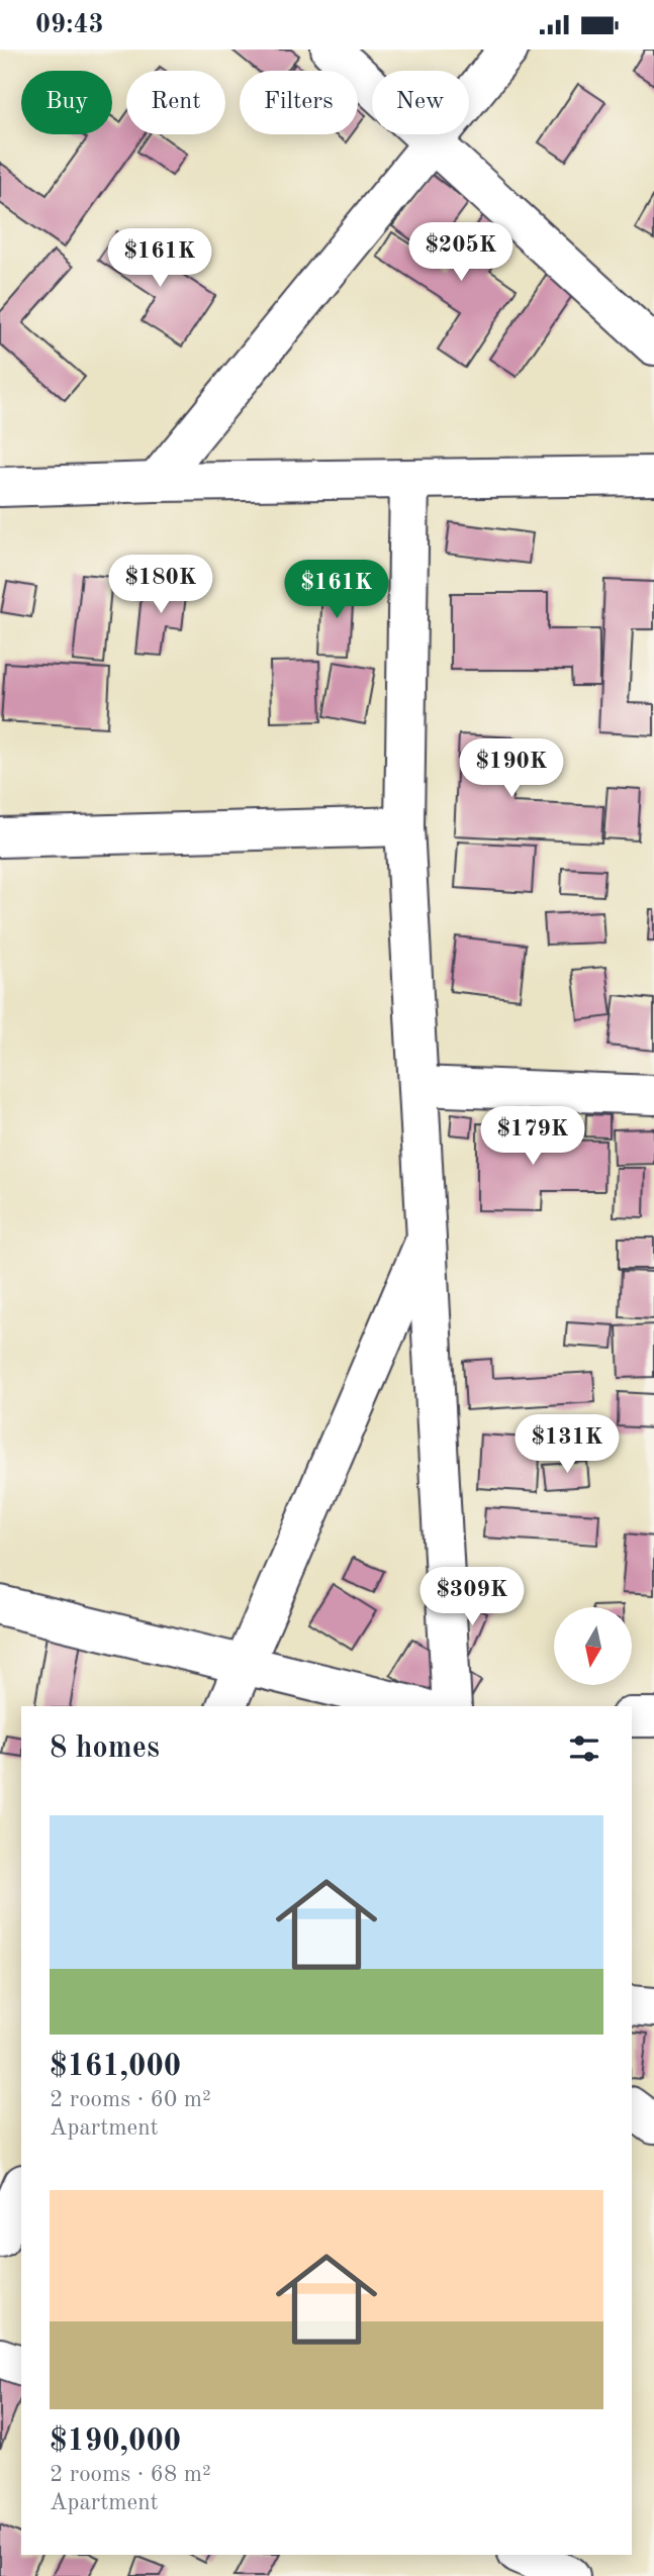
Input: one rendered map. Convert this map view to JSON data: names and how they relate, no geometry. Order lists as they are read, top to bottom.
{
  "north": "bottom",
  "page": {
    "status": "09:43",
    "chip": [
      "Buy",
      "Rent",
      "Filters",
      "New"
    ],
    "price": [
      "$205K",
      "$161K",
      "$180K",
      "$161K",
      "$190K",
      "$179K",
      "$131K",
      "$309K"
    ],
    "heading": "8 homes",
    "list": [
      {
        "name": "$161,000",
        "note": "2 rooms · 60 m² · Apartment"
      },
      {
        "name": "$190,000",
        "note": "2 rooms · 68 m² · Apartment"
      }
    ]
  }
}
